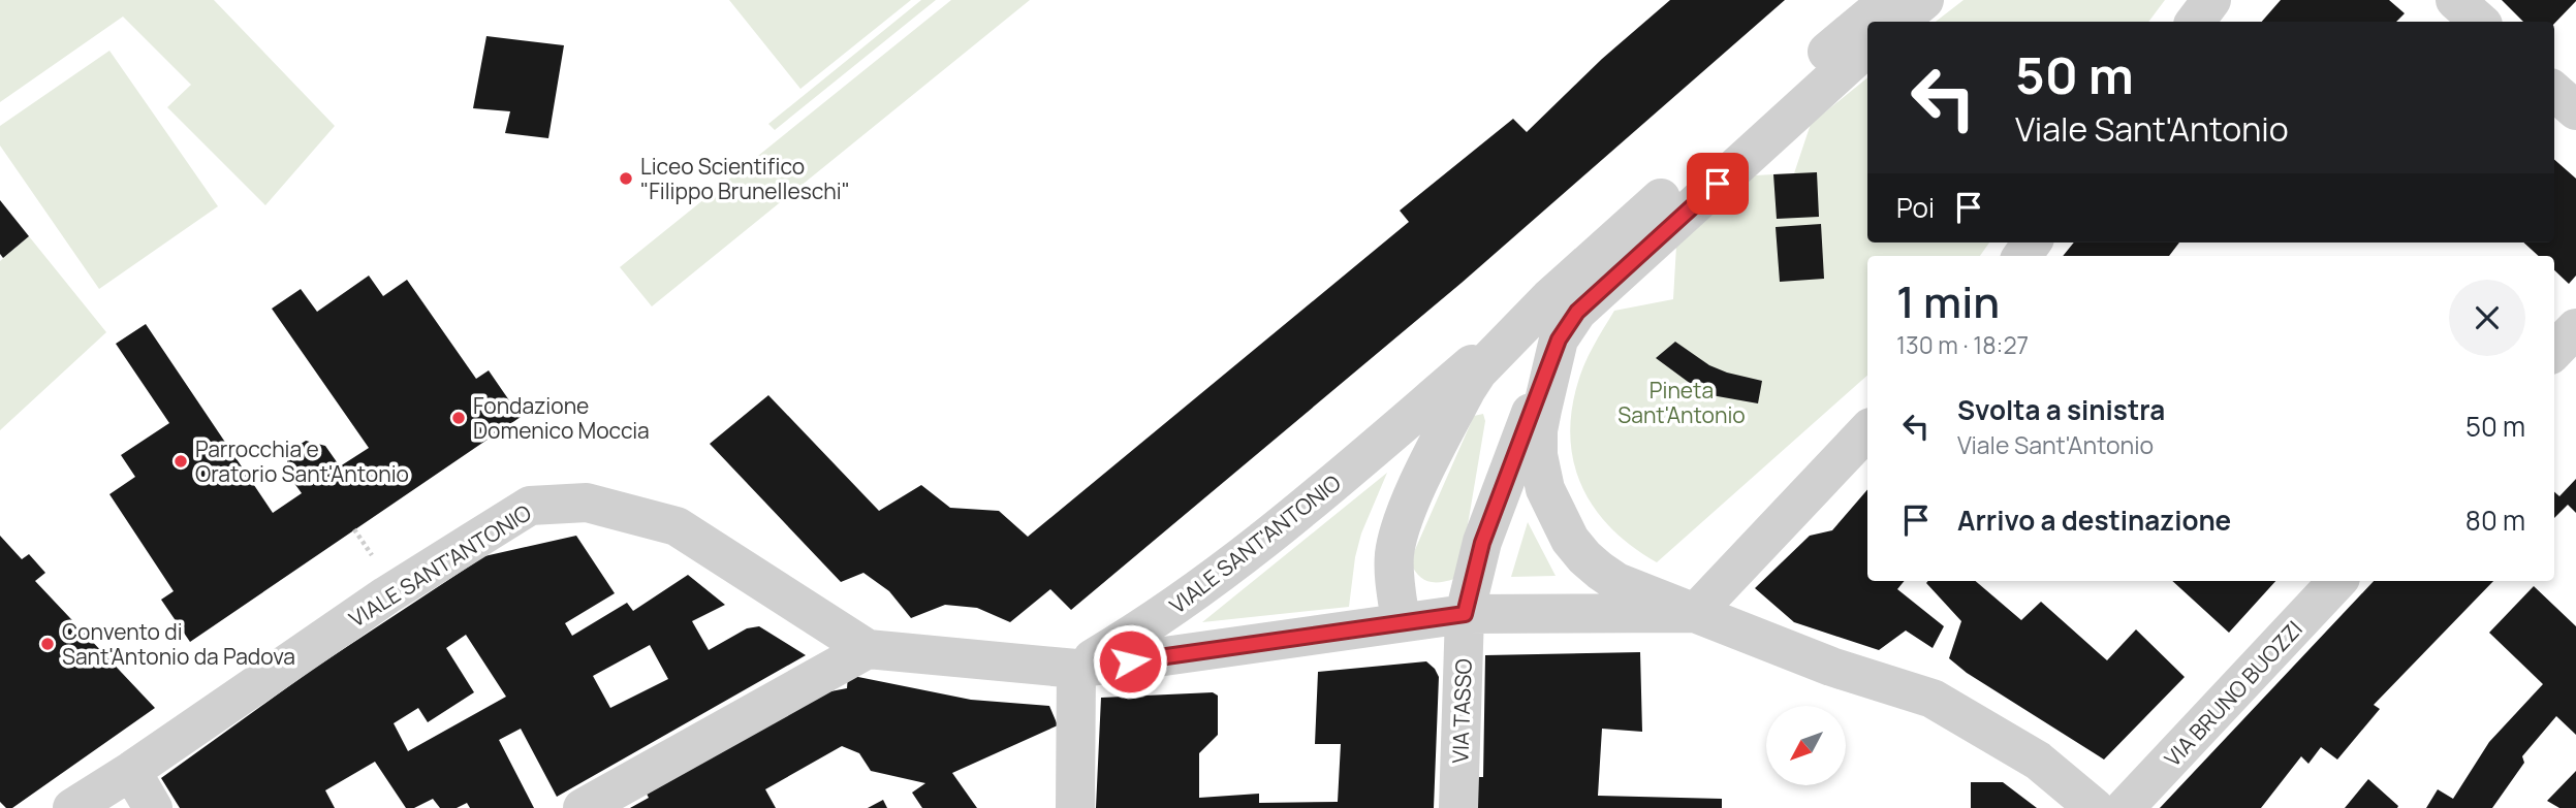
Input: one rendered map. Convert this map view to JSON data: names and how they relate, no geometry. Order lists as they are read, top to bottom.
{
  "streets": {
    "street": ["VIALE SANT'ANTONIO", "VIA BRUNO BUOZZI", "VIA TASSO"]
  },
  "parks": ["Pineta Sant'Antonio"],
  "places": [
    "Liceo Scientifico \"Filippo Brunelleschi\"",
    "Fondazione Domenico Moccia",
    "Parrocchia e Oratorio Sant'Antonio",
    "Convento di Sant'Antonio da Padova"
  ],
  "north": "bottom left",
  "page": {
    "turn": ["50 m", "Viale Sant'Antonio"],
    "then": "Poi",
    "heading": ["1 min", "130 m · 18:27"],
    "list": [
      {
        "name": "Svolta a sinistra",
        "note": "Viale Sant'Antonio",
        "value": "50 m"
      },
      {
        "name": "Arrivo a destinazione",
        "value": "80 m"
      }
    ]
  }
}
